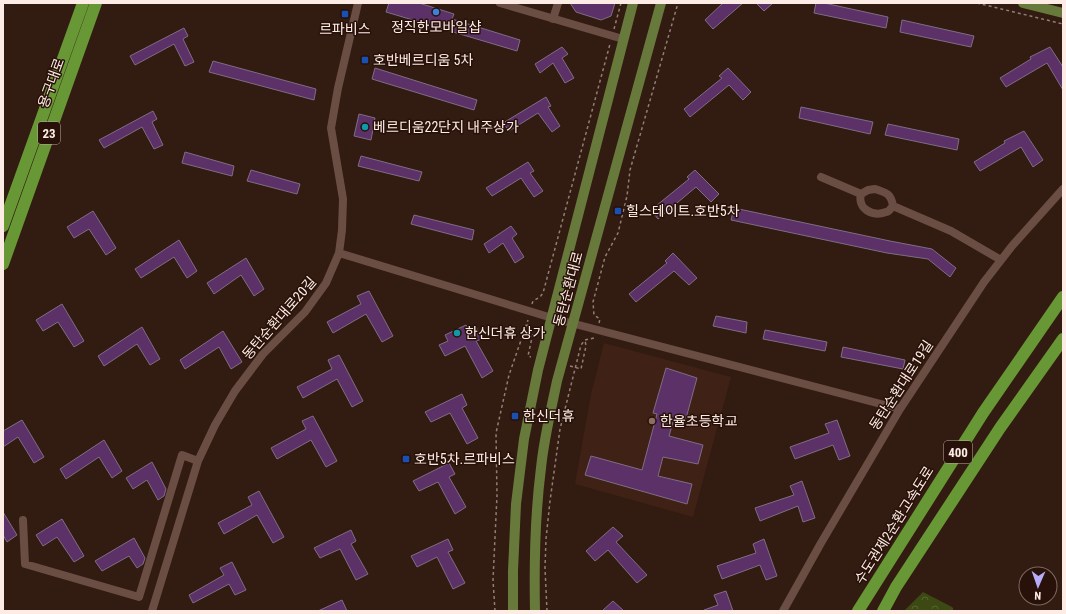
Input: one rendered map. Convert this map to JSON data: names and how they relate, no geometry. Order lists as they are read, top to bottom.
{
  "streets": {
    "highway": [
      "용구대로",
      "23",
      "400",
      "수도권제2순환고속도로"
    ],
    "main road": ["동탄순환대로"],
    "street": ["동탄순환대로20길", "동탄순환대로19길"]
  },
  "places": {
    "other": [
      "정직한모바일샵",
      "베르디움22단지 내주상가",
      "한신더휴 상가",
      "한율초등학교"
    ],
    "transit": [
      "르파비스",
      "호반베르디움 5차",
      "힐스테이트.호반5차",
      "한신더휴",
      "호반5차.르파비스"
    ]
  },
  "north": "bottom"
}
